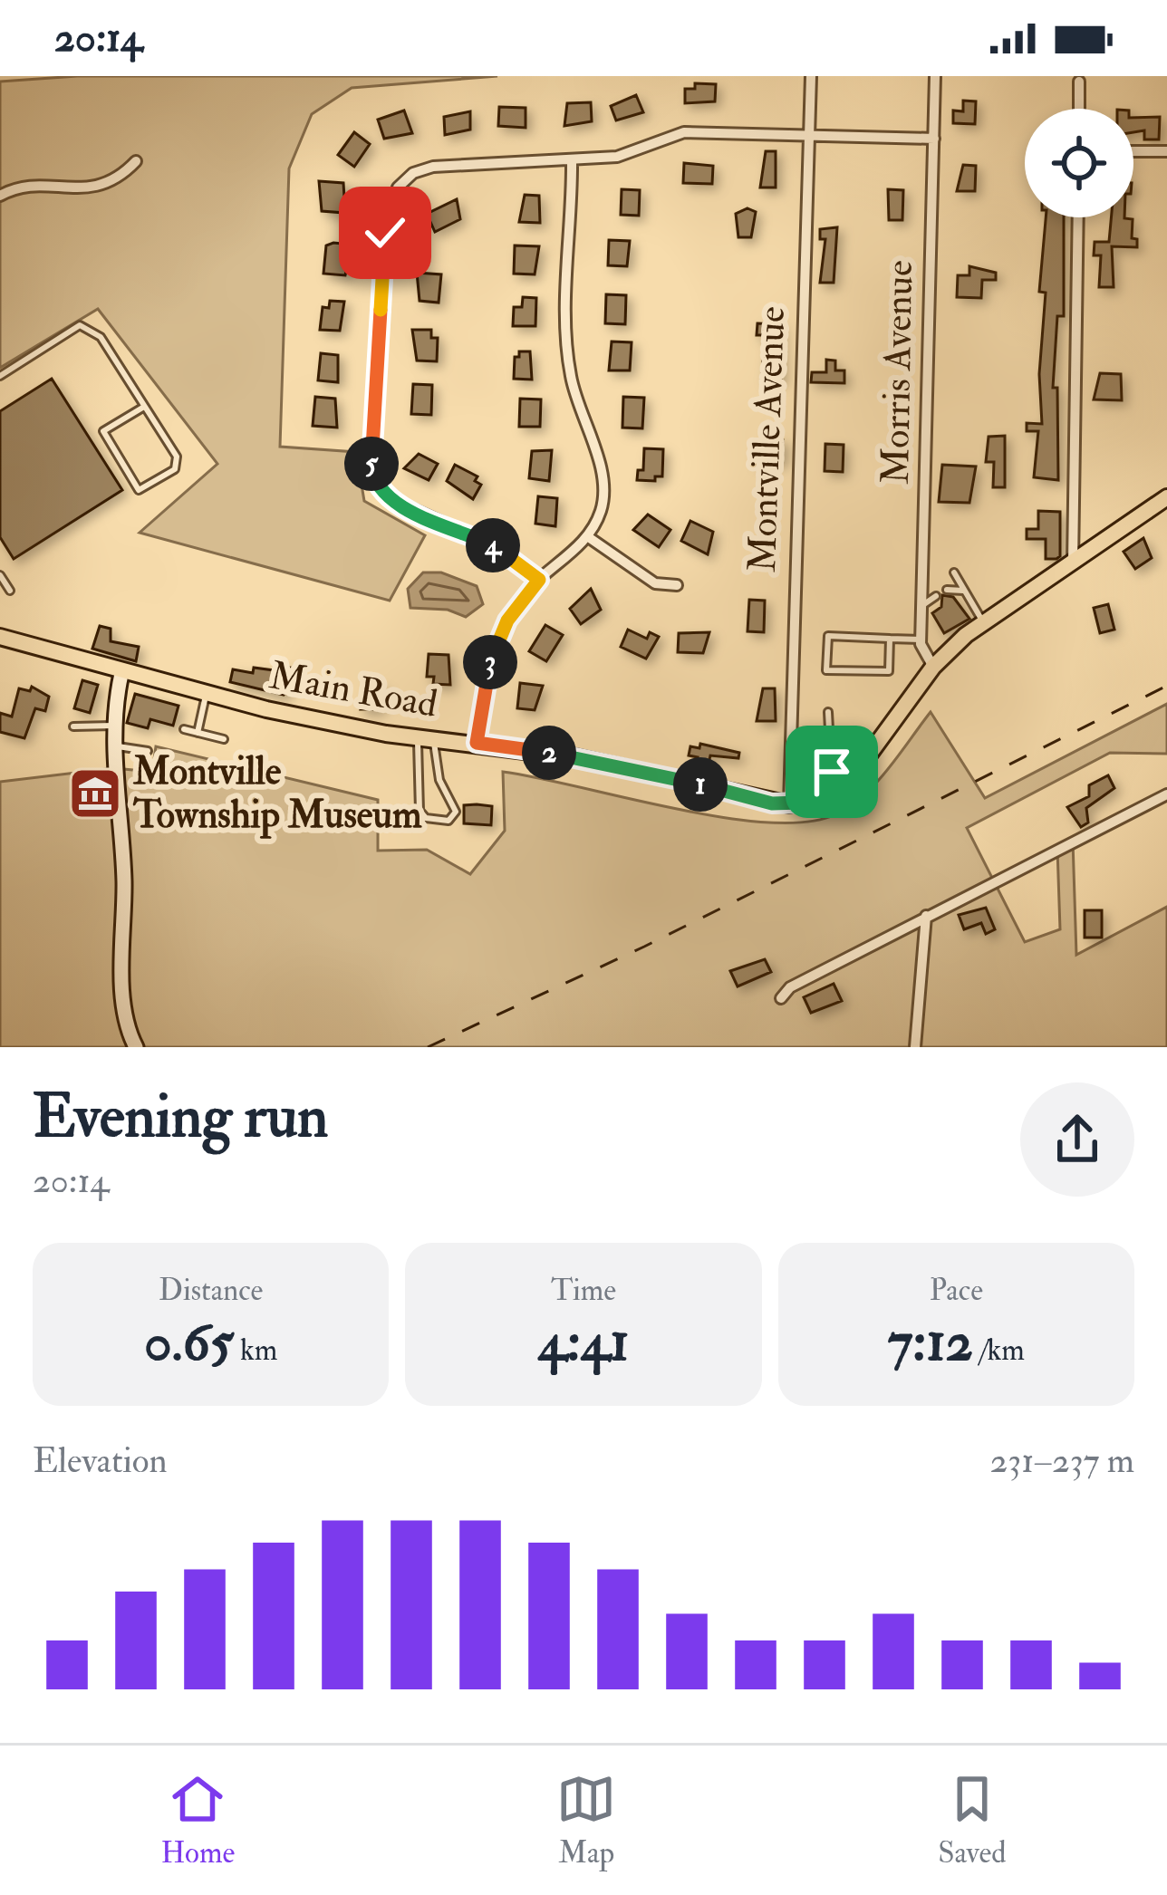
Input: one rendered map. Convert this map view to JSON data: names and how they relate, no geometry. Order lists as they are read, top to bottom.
{
  "streets": {
    "main road": ["Main Road"],
    "street": ["Morris Avenue", "Montville Avenue"]
  },
  "crossings": [
    ["Montville Avenue", "Main Road"]
  ],
  "places": {
    "museum": ["Montville Township Museum"]
  },
  "page": {
    "status": "20:14",
    "pins": [
      "5",
      "4",
      "3",
      "2",
      "1"
    ],
    "heading": ["Evening run", "20:14"],
    "stats": [
      ["Distance", "0.65 km"],
      ["Time", "4:41"],
      ["Pace", "7:12 /km"]
    ],
    "chart": ["Elevation", "231–237 m"],
    "tabs": ["Home", "Map", "Saved"]
  }
}
